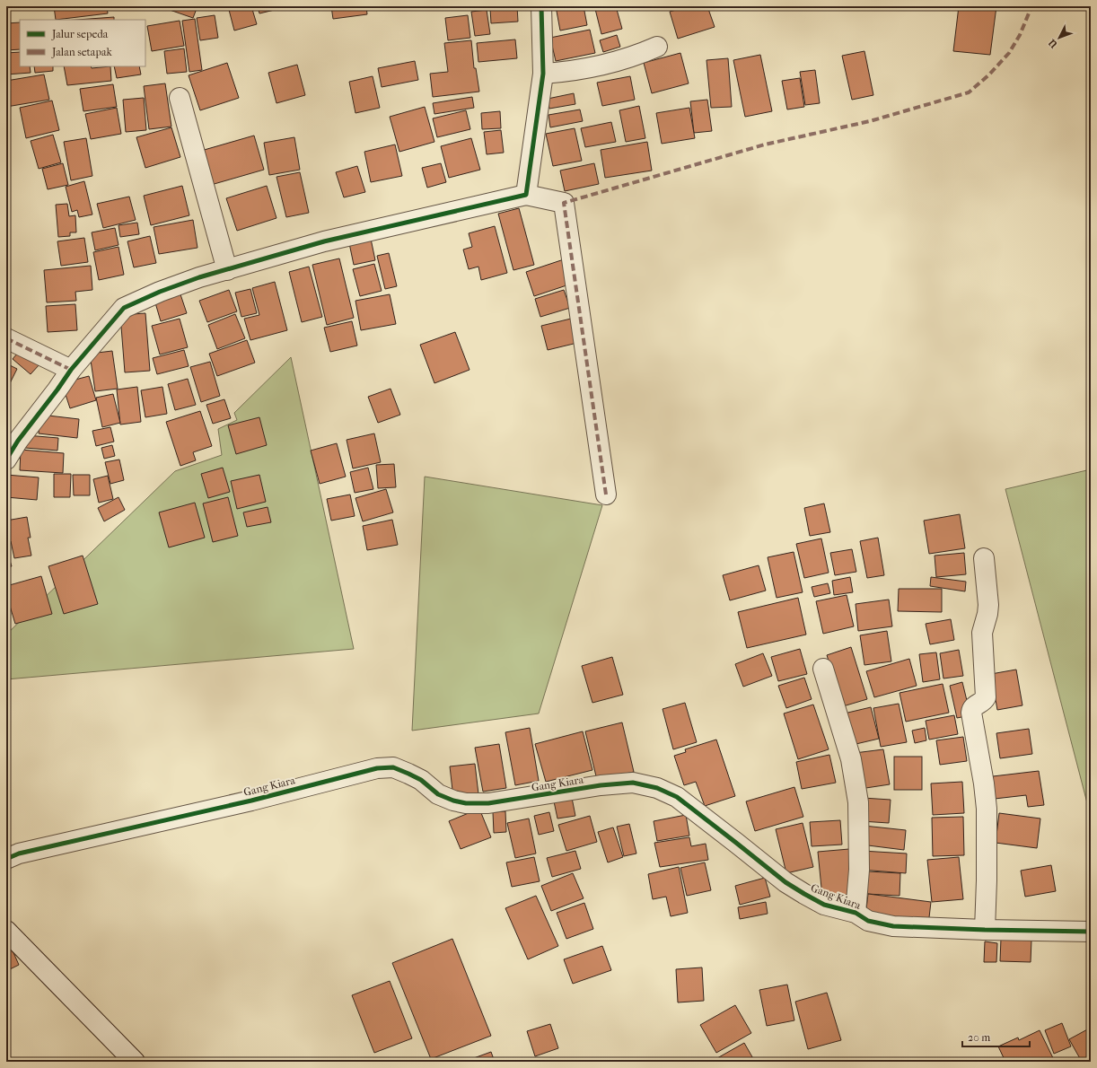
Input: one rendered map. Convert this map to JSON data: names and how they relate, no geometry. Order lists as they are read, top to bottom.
{
  "streets": {
    "street": ["Gang Kiara"]
  },
  "legend": ["Jalur sepeda", "Jalan setapak"],
  "scale_bar": "20 m",
  "north": "bottom left"
}
